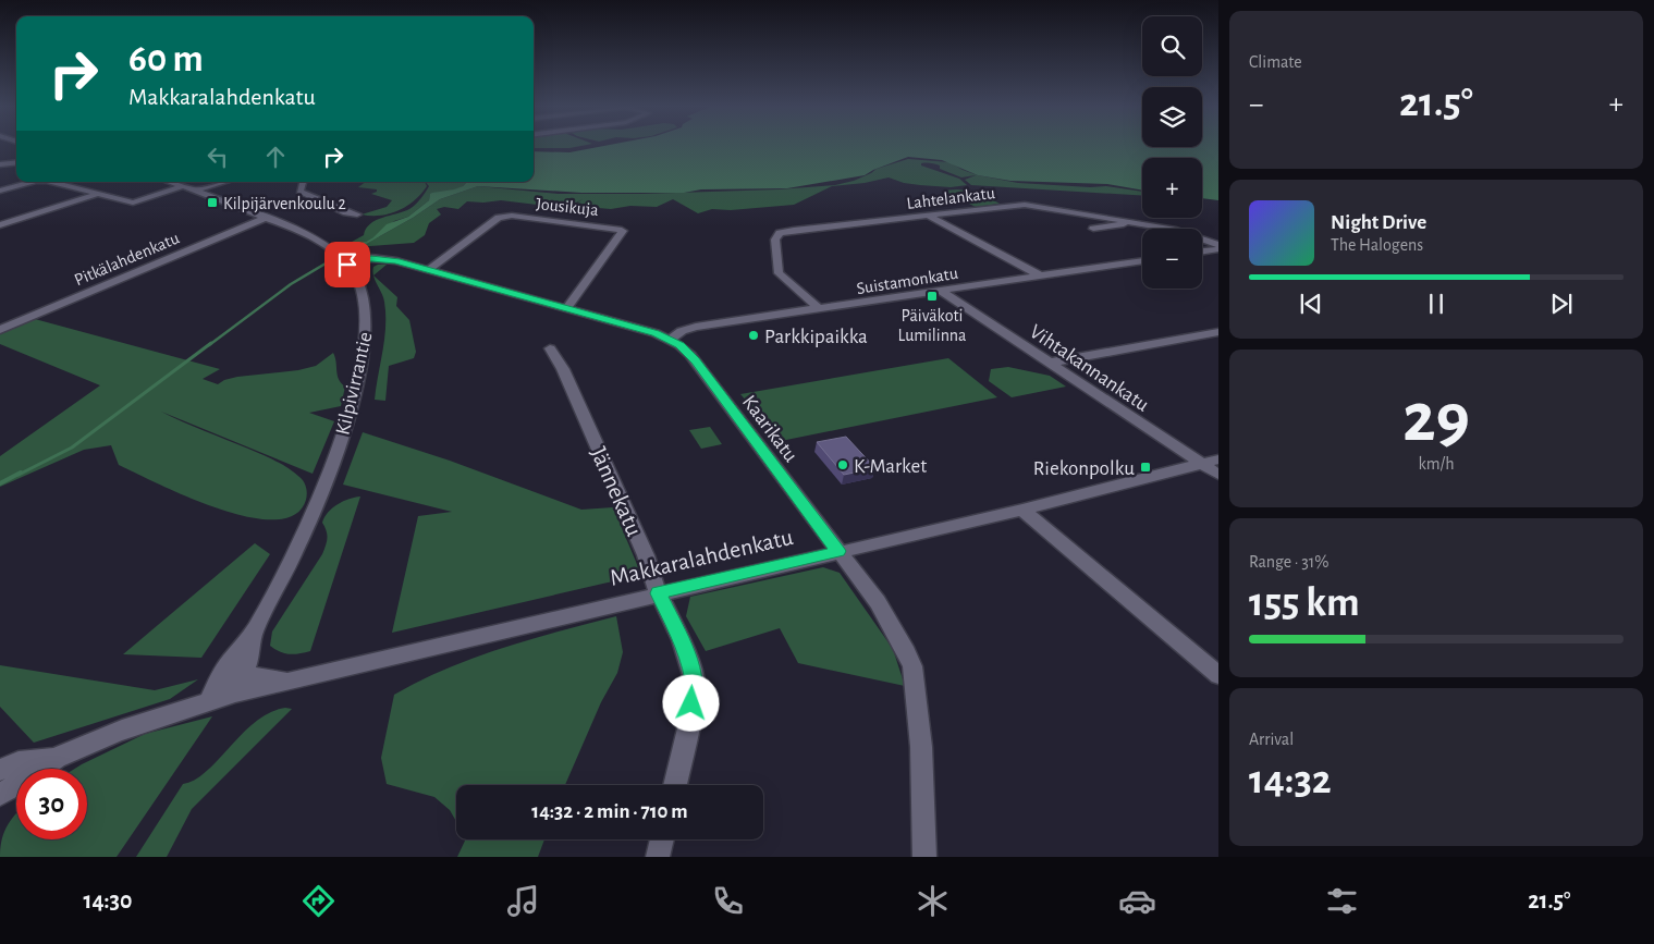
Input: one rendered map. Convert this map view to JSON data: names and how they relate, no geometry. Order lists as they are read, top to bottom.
{
  "streets": {
    "street": [
      "Lahtelankatu",
      "Jousikuja",
      "Pitkälahdenkatu",
      "Suistamonkatu",
      "Vihtakannankatu",
      "Kilpivirrantie",
      "Kaarikatu",
      "Jännekatu",
      "Makkaralahdenkatu"
    ]
  },
  "crossings": [
    ["Lahtelankatu", "Suistamonkatu"],
    ["Jousikuja", "Kaarikatu"],
    ["Pitkälahdenkatu", "Kilpivirrantie"],
    ["Suistamonkatu", "Vihtakannankatu"],
    ["Suistamonkatu", "Kaarikatu"],
    ["Vihtakannankatu", "Makkaralahdenkatu"],
    ["Kilpivirrantie", "Kaarikatu"],
    ["Kilpivirrantie", "Makkaralahdenkatu"],
    ["Kaarikatu", "Makkaralahdenkatu"],
    ["Jännekatu", "Makkaralahdenkatu"]
  ],
  "places": {
    "transit": ["Kilpijärvenkoulu 2", "Päiväkoti Lumilinna", "Riekonpolku"],
    "other": ["Parkkipaikka", "K-Market"]
  },
  "page": {
    "tile": [
      "Climate",
      ["29", "km/h"],
      ["Range · 31%", "155 km"],
      ["Arrival", "14:32"]
    ],
    "map_buttons": ["+", "−"],
    "turn": ["60 m", "Makkaralahdenkatu"],
    "heat": ["−", "21.5°", "+"],
    "song": ["Night Drive", "The Halogens"],
    "limit": "30",
    "trip": "14:32 · 2 min · 710 m",
    "tabs": ["14:30", "21.5°"]
  }
}
